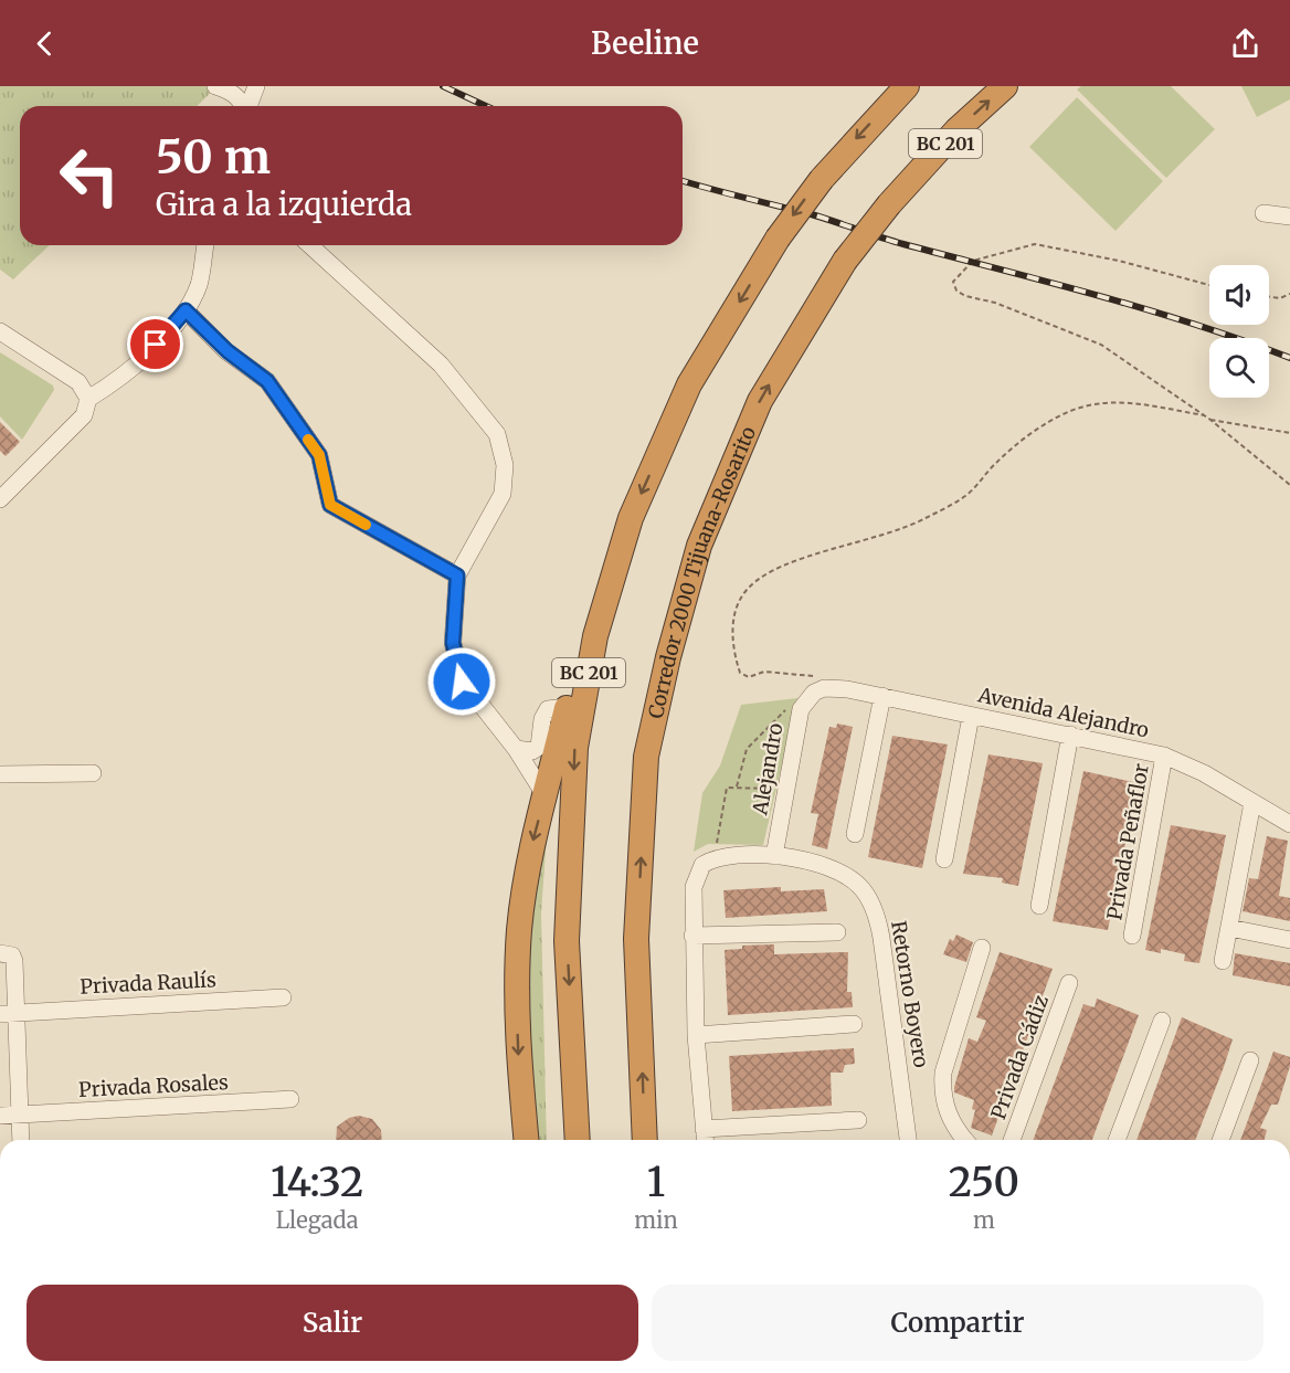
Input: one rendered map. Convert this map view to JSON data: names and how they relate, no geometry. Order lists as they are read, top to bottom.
{
  "streets": {
    "highway": ["BC 201", "Corredor 2000 Tijuana-Rosarito"],
    "street": [
      "Avenida Alejandro",
      "Alejandro",
      "Privada Peñaflor",
      "Privada Raulís",
      "Retorno Boyero",
      "Privada Cádiz",
      "Privada Rosales"
    ]
  },
  "crossings": [
    ["Avenida Alejandro", "Alejandro"],
    ["Avenida Alejandro", "Privada Peñaflor"],
    ["Alejandro", "Retorno Boyero"]
  ],
  "page": {
    "header": "Beeline",
    "turn": ["50 m", "Gira a la izquierda"],
    "eta": [
      "14:32",
      "Llegada",
      "1",
      "min",
      "250",
      "m"
    ],
    "buttons": ["Salir", "Compartir"]
  }
}
